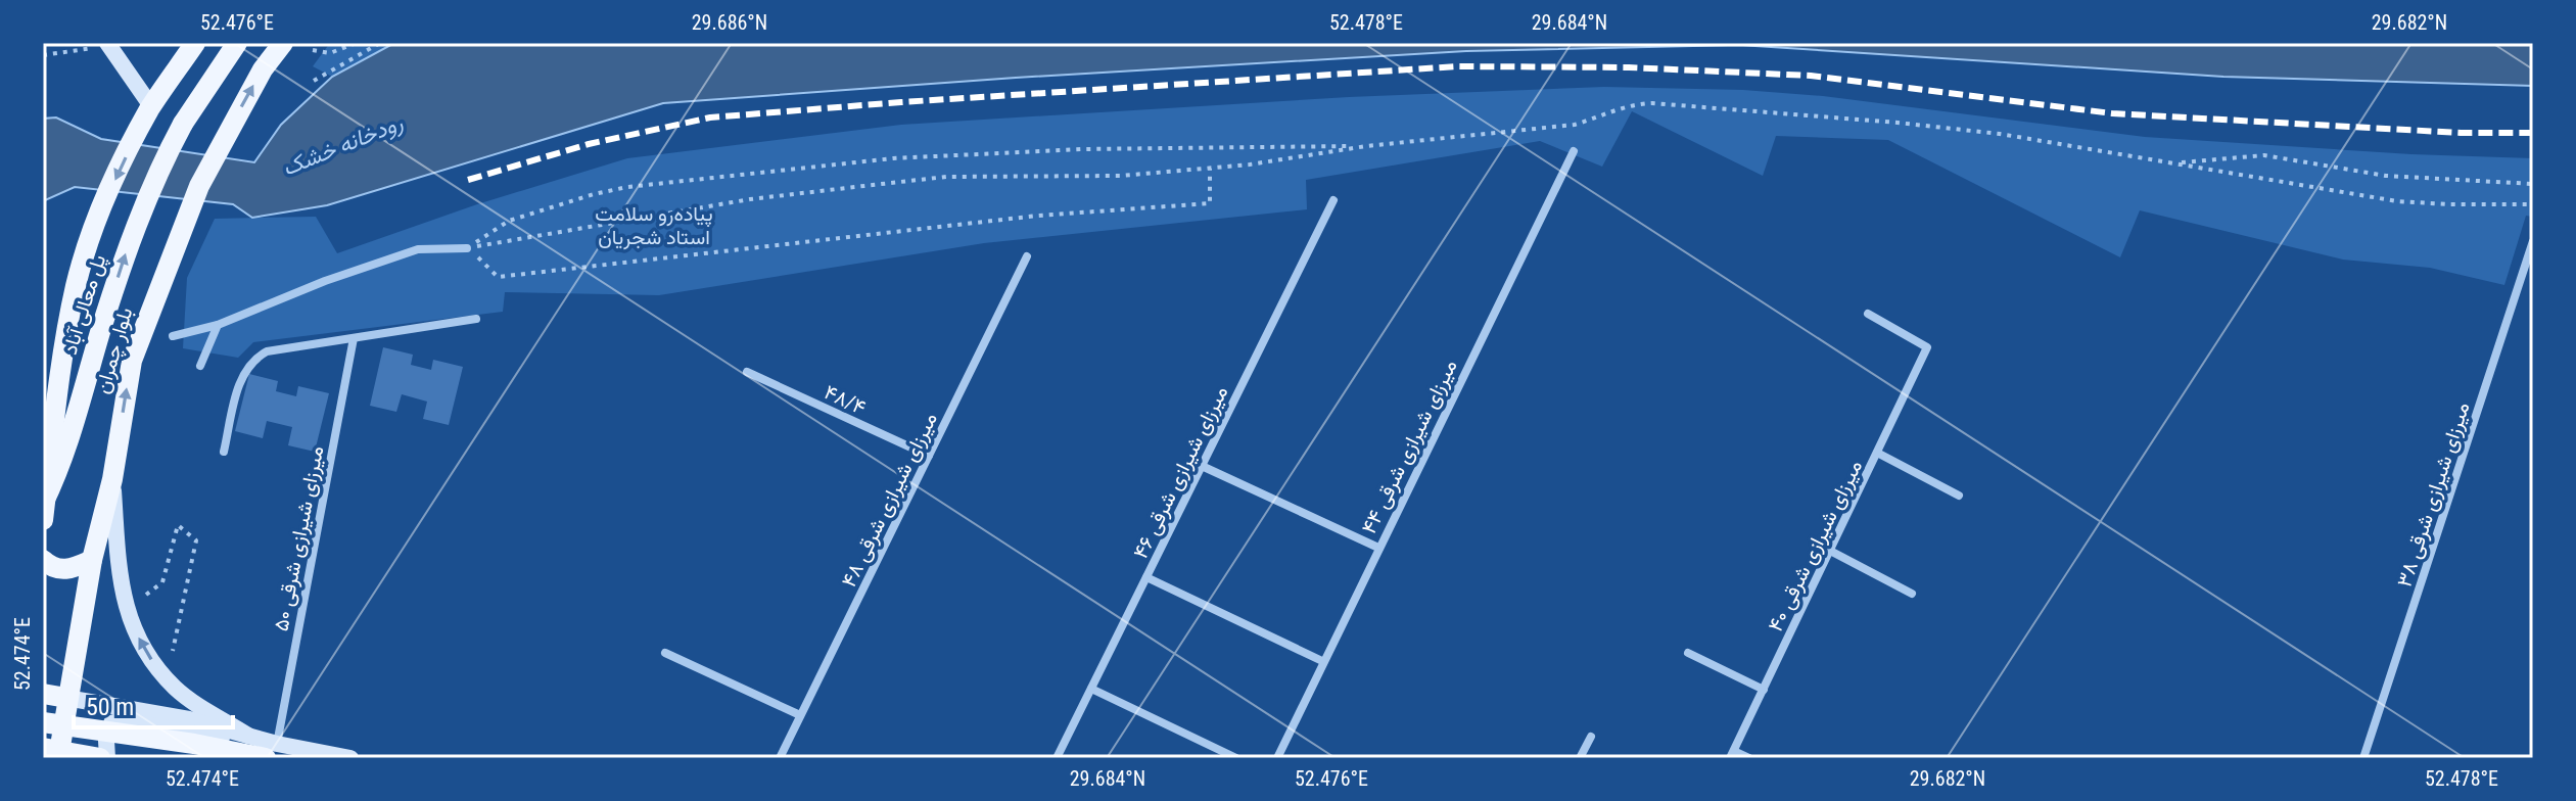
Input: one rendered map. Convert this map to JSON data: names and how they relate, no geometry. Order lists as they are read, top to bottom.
{
  "streets": {
    "main road": ["پل معالی آباد", "بلوار چمران"],
    "street": [
      "۴۸/۴",
      "۴۴ میرزای شیرازی شرقی",
      "۴۶ میرزای شیرازی شرقی",
      "۳۸ میرزای شیرازی شرقی",
      "۴۸ میرزای شیرازی شرقی",
      "۵۰ میرزای شیرازی شرقی",
      "۴۰ میرزای شیرازی شرقی"
    ]
  },
  "crossings": [
    ["۴۸/۴", "۴۸ میرزای شیرازی شرقی"]
  ],
  "water": ["رودخانه خشک"],
  "parks": ["پیاده‌رو سلامت استاد شجریان"],
  "scale_bar": "50 m",
  "coordinates": [
    "52.476°E",
    "29.686°N",
    "52.478°E",
    "29.684°N",
    "29.682°N",
    "52.474°E"
  ]
}
